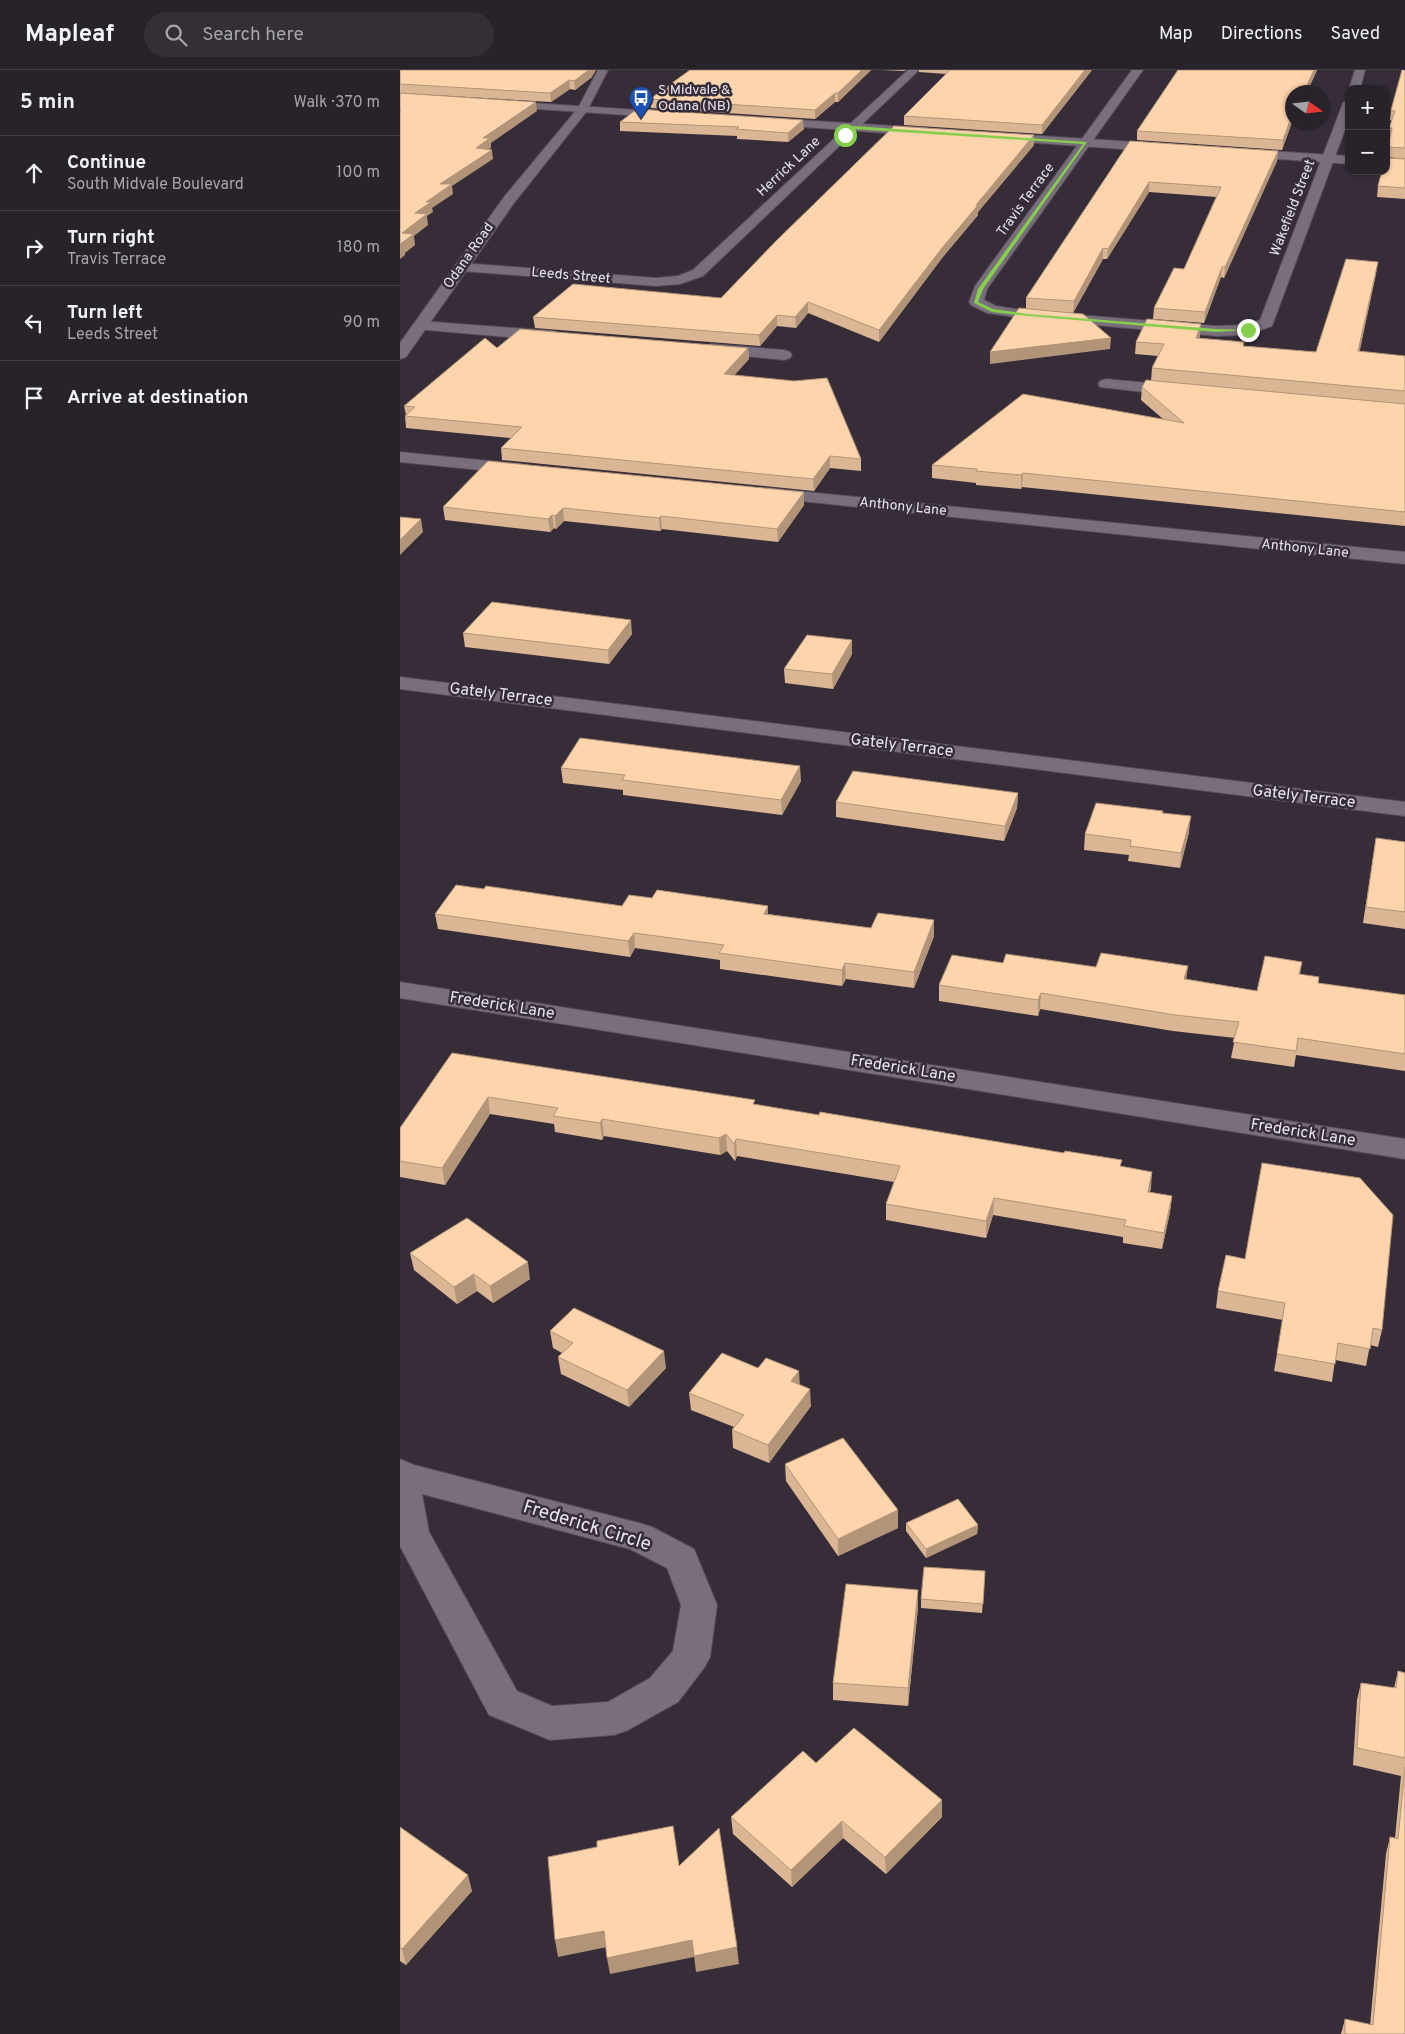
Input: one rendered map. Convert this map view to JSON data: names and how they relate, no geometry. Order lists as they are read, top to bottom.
{
  "streets": {
    "street": [
      "Herrick Lane",
      "Travis Terrace",
      "Wakefield Street",
      "Odana Road",
      "Leeds Street",
      "Anthony Lane",
      "Gately Terrace",
      "Frederick Lane",
      "Frederick Circle"
    ]
  },
  "crossings": [
    ["Herrick Lane", "Leeds Street"],
    ["Travis Terrace", "Wakefield Street"],
    ["Odana Road", "Leeds Street"]
  ],
  "places": {
    "bus stop": ["S Midvale & Odana (NB)"]
  },
  "north": "right",
  "page": {
    "header": "Mapleaf",
    "search": "Search here",
    "nav": ["Map", "Directions", "Saved"],
    "heading": ["5 min", "Walk · 370 m"],
    "map_buttons": ["+", "−"],
    "list": [
      ["Continue", "South Midvale Boulevard", "100 m"],
      ["Turn right", "Travis Terrace", "180 m"],
      ["Turn left", "Leeds Street", "90 m"],
      "Arrive at destination"
    ]
  }
}
